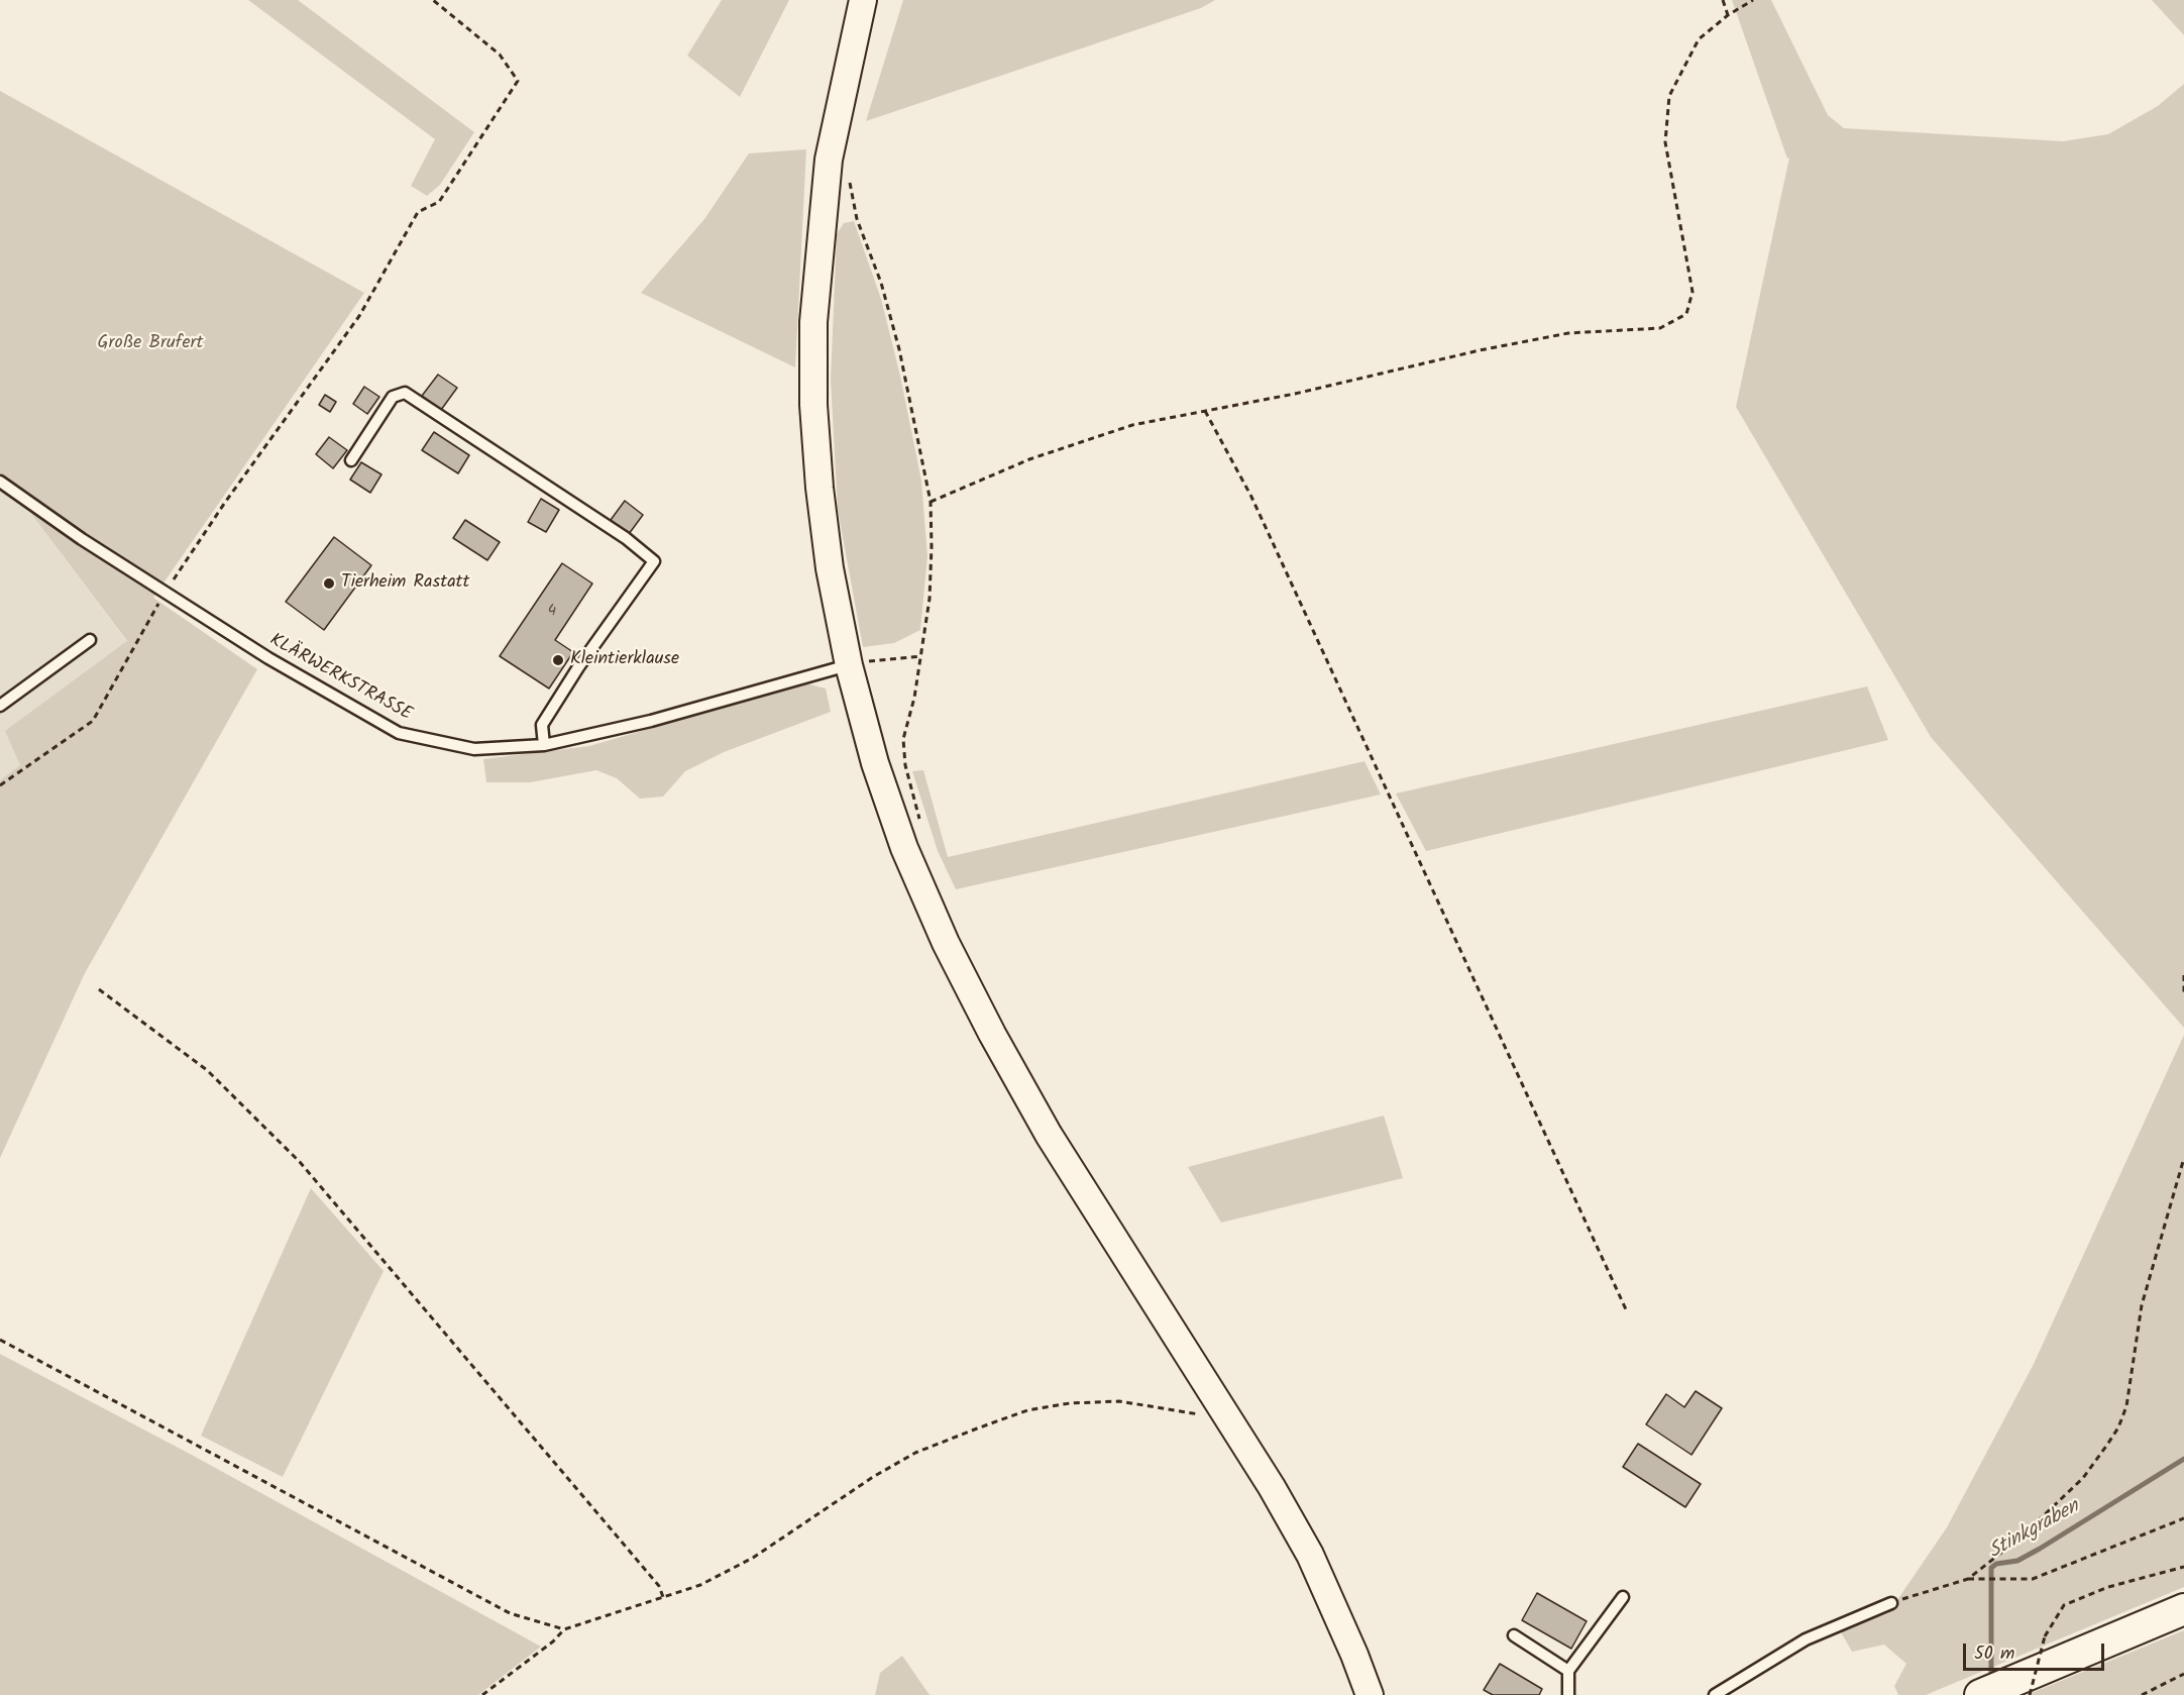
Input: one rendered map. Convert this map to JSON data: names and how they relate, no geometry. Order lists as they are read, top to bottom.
{
  "streets": {
    "lane": ["KLÄRWERKSTRASSE"]
  },
  "water": ["Stinkgraben"],
  "parks": ["Große Brufert"],
  "places": ["Tierheim Rastatt", "Kleintierklause"],
  "house_numbers": ["4"],
  "scale_bar": "50 m"
}
